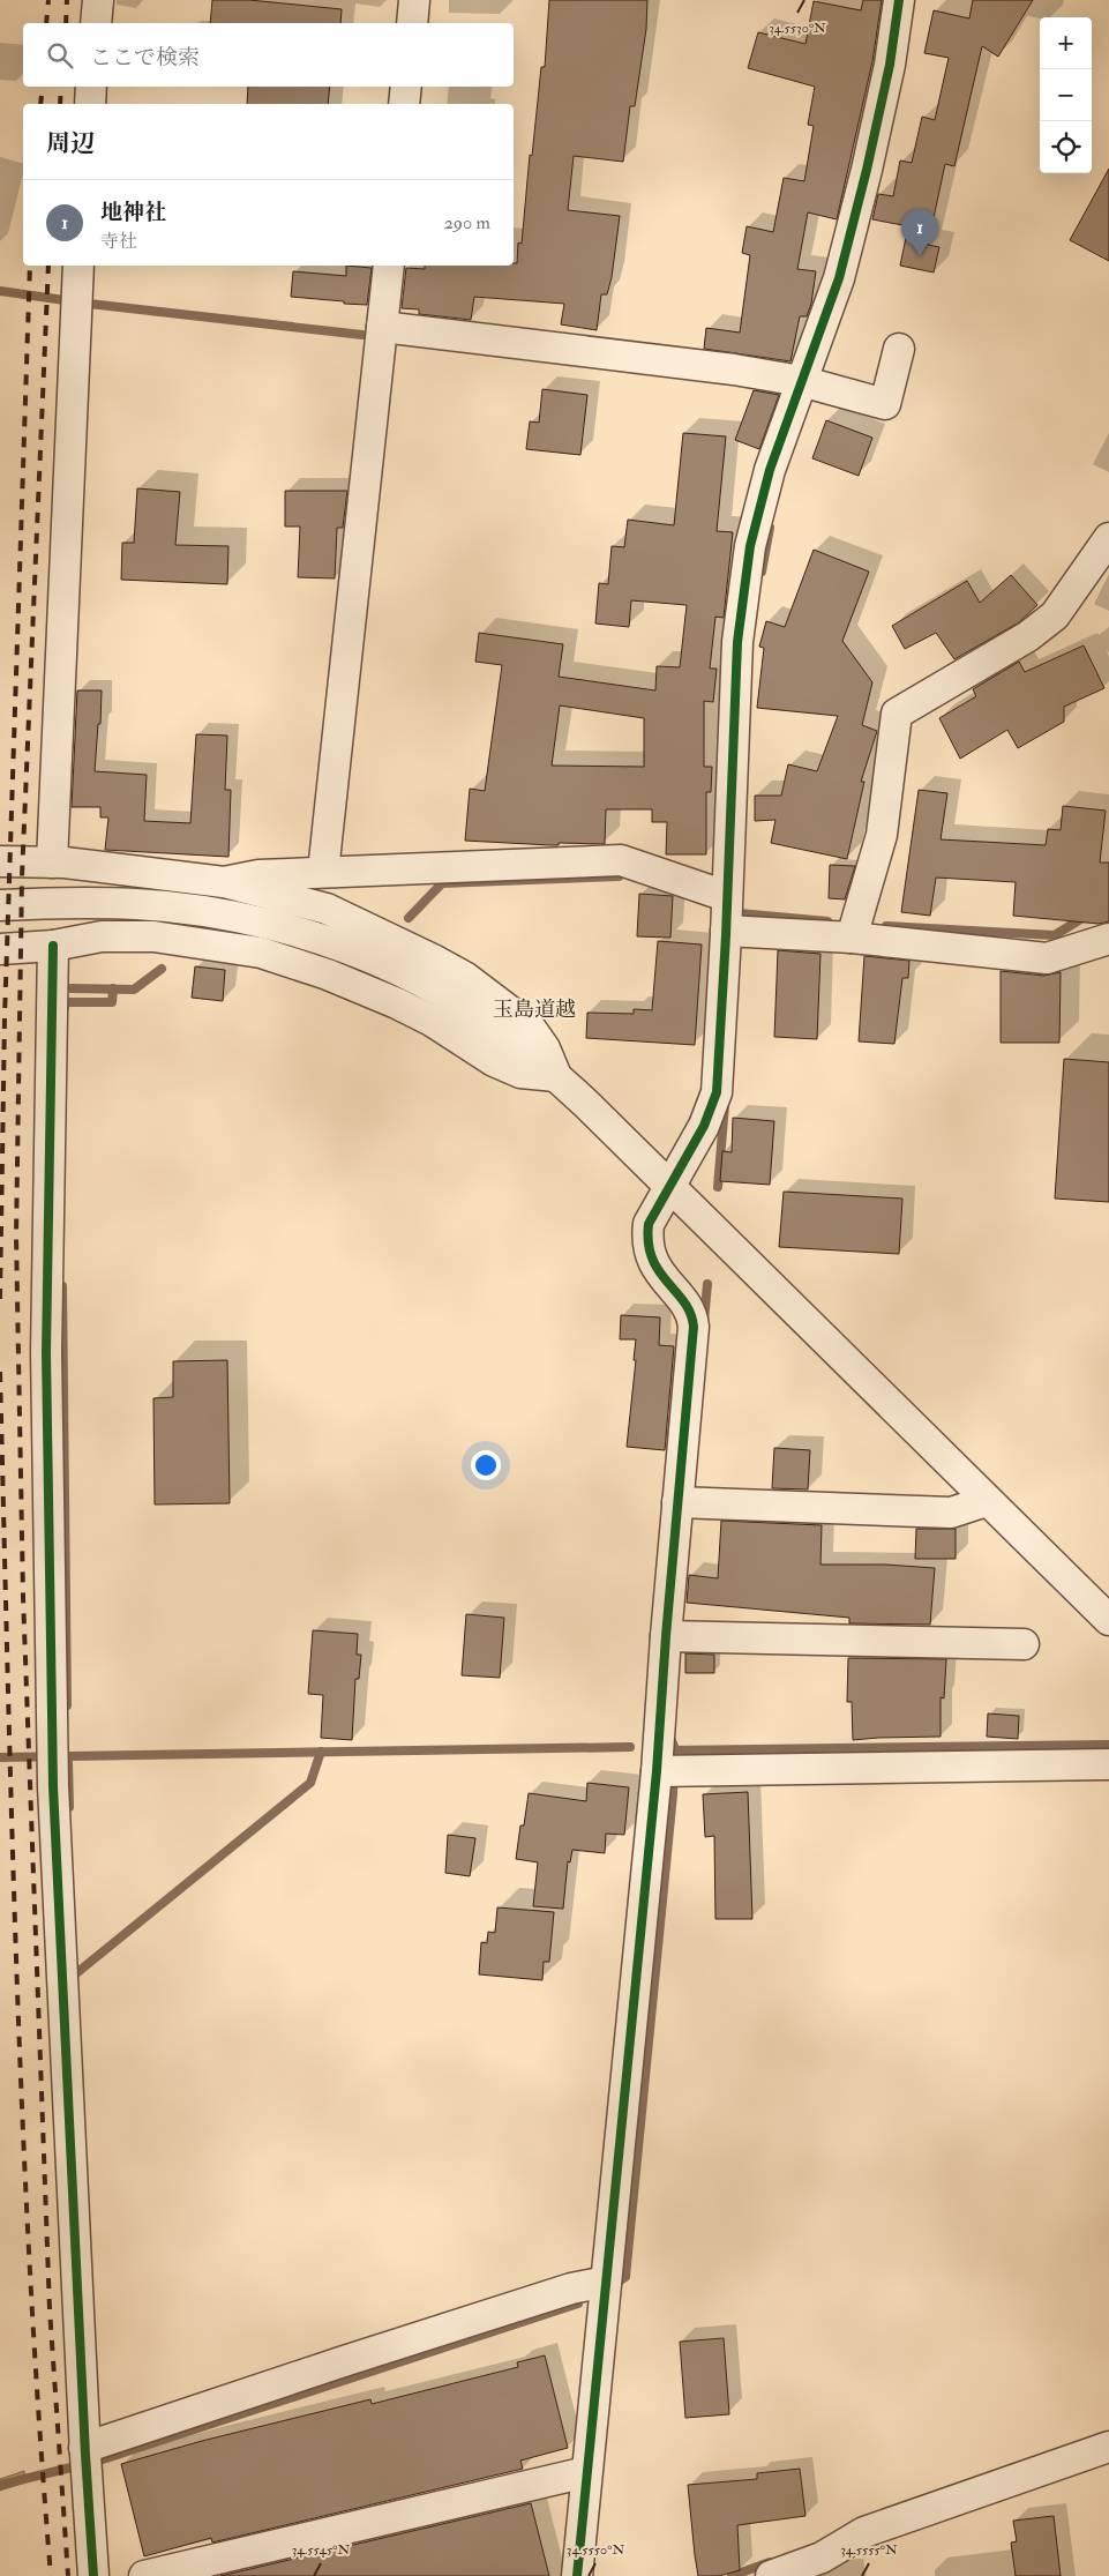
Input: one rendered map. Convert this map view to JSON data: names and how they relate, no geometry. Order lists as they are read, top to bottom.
{
  "districts": ["玉島道越"],
  "page": {
    "map_buttons": ["+", "−"],
    "search": "ここで検索",
    "heading": "周辺",
    "list": [
      {
        "mark": "1",
        "name": "地神社",
        "note": "寺社",
        "value": "290 m"
      }
    ],
    "pins": "1"
  },
  "coordinates": [
    "34.5530°N",
    "34.5545°N",
    "34.5550°N",
    "34.5555°N"
  ]
}
